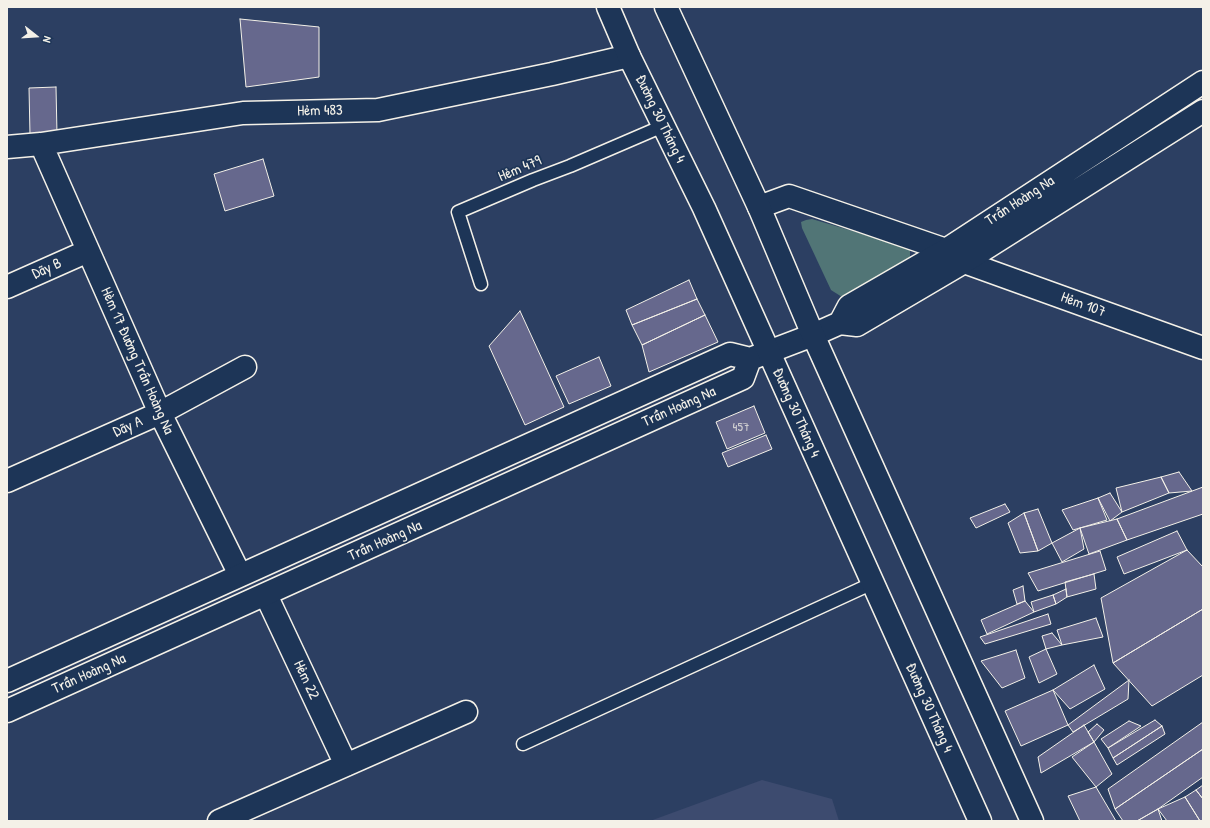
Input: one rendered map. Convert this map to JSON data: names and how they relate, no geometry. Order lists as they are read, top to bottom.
{
  "streets": {
    "main road": [
      "Hẻm 483",
      "Đường 30 Tháng 4",
      "Trần Hoàng Na",
      "Dãy B",
      "Hẻm 107",
      "Hèm 17 Đường Trần Hoàng Na",
      "Dãy A",
      "Hẻm 22"
    ],
    "lane": ["Hẻm 479"]
  },
  "crossings": [
    ["Hẻm 483", "Đường 30 Tháng 4"],
    ["Hẻm 483", "Hèm 17 Đường Trần Hoàng Na"],
    ["Đường 30 Tháng 4", "Hẻm 479"],
    ["Đường 30 Tháng 4", "Trần Hoàng Na"],
    ["Trần Hoàng Na", "Hẻm 107"],
    ["Trần Hoàng Na", "Hèm 17 Đường Trần Hoàng Na"],
    ["Trần Hoàng Na", "Hẻm 22"],
    ["Dãy B", "Hèm 17 Đường Trần Hoàng Na"],
    ["Hèm 17 Đường Trần Hoàng Na", "Dãy A"]
  ],
  "house_numbers": ["457"],
  "north": "right"
}
